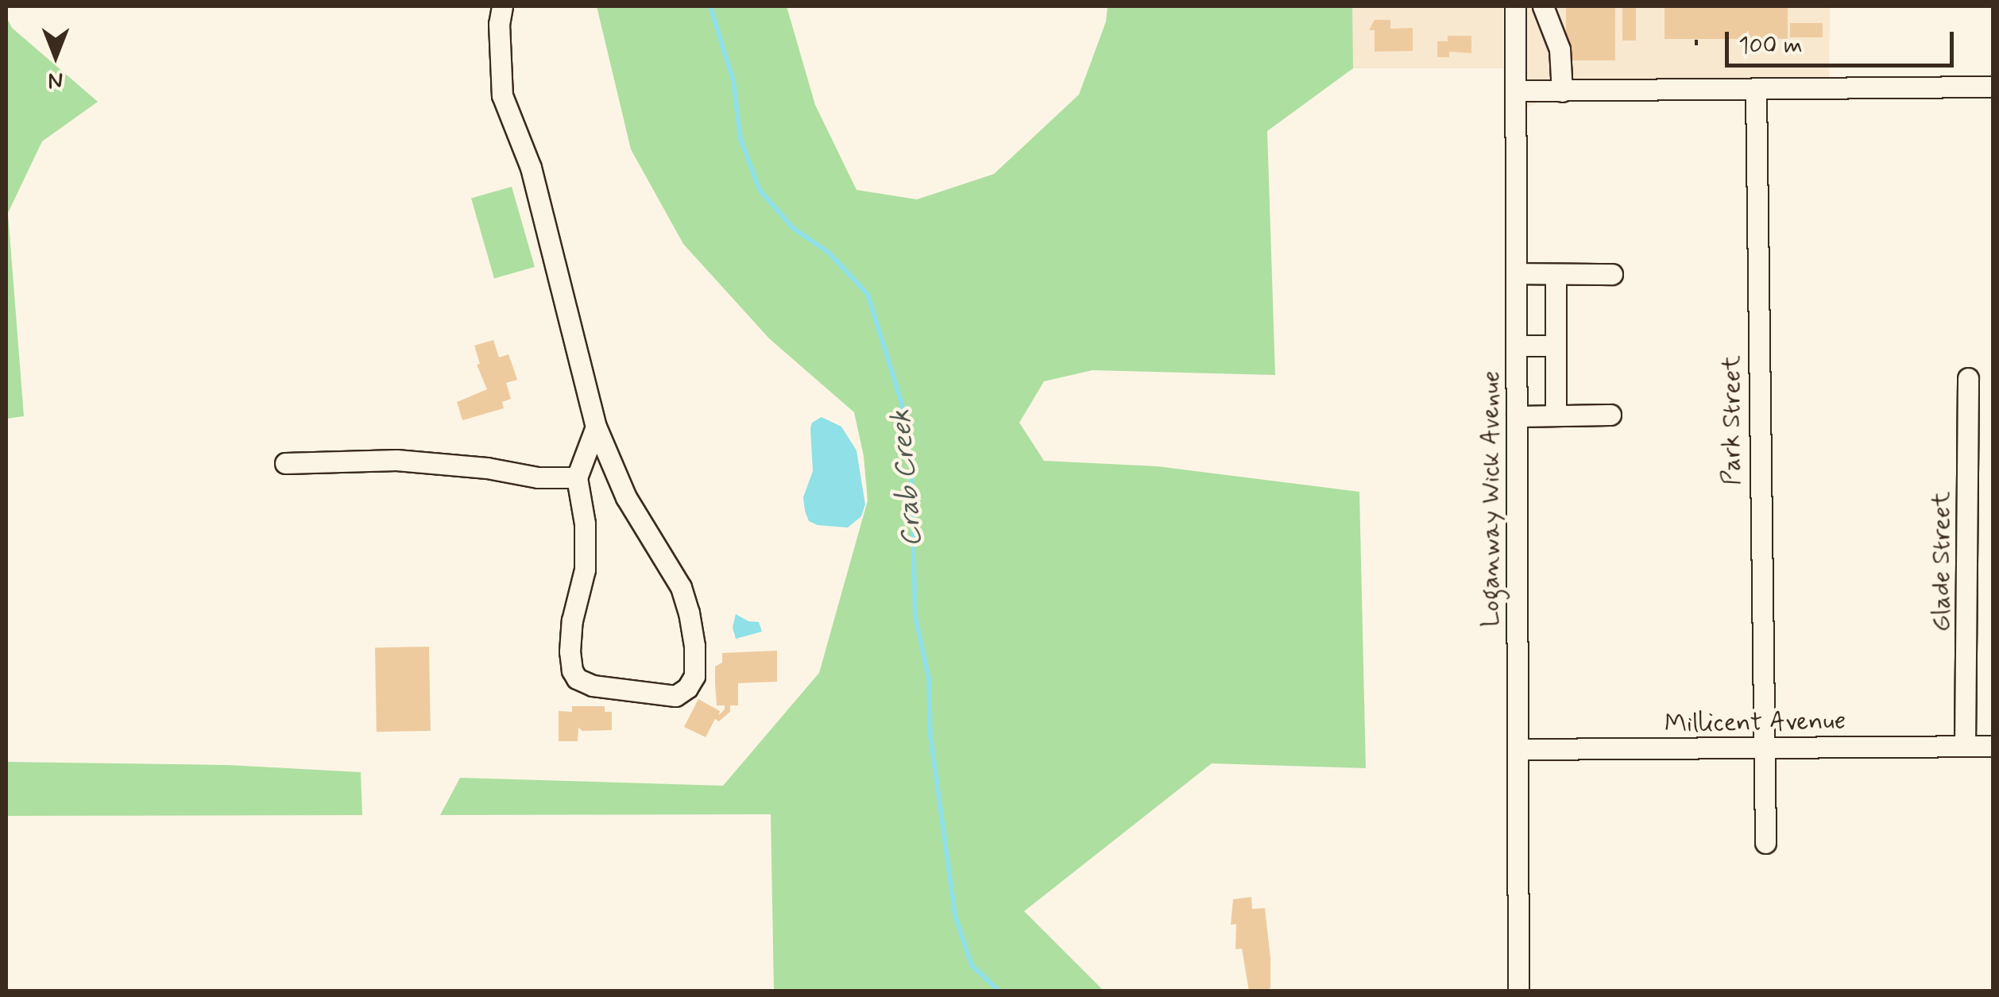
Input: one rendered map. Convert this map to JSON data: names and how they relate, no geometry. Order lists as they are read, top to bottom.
{
  "streets": {
    "street": [
      "Park Street",
      "Loganway Wick Avenue",
      "Glade Street",
      "Millicent Avenue"
    ]
  },
  "crossings": [
    ["Park Street", "Millicent Avenue"],
    ["Loganway Wick Avenue", "Millicent Avenue"],
    ["Glade Street", "Millicent Avenue"]
  ],
  "water": ["Crab Creek"],
  "scale_bar": "100 m",
  "north": "bottom"
}
